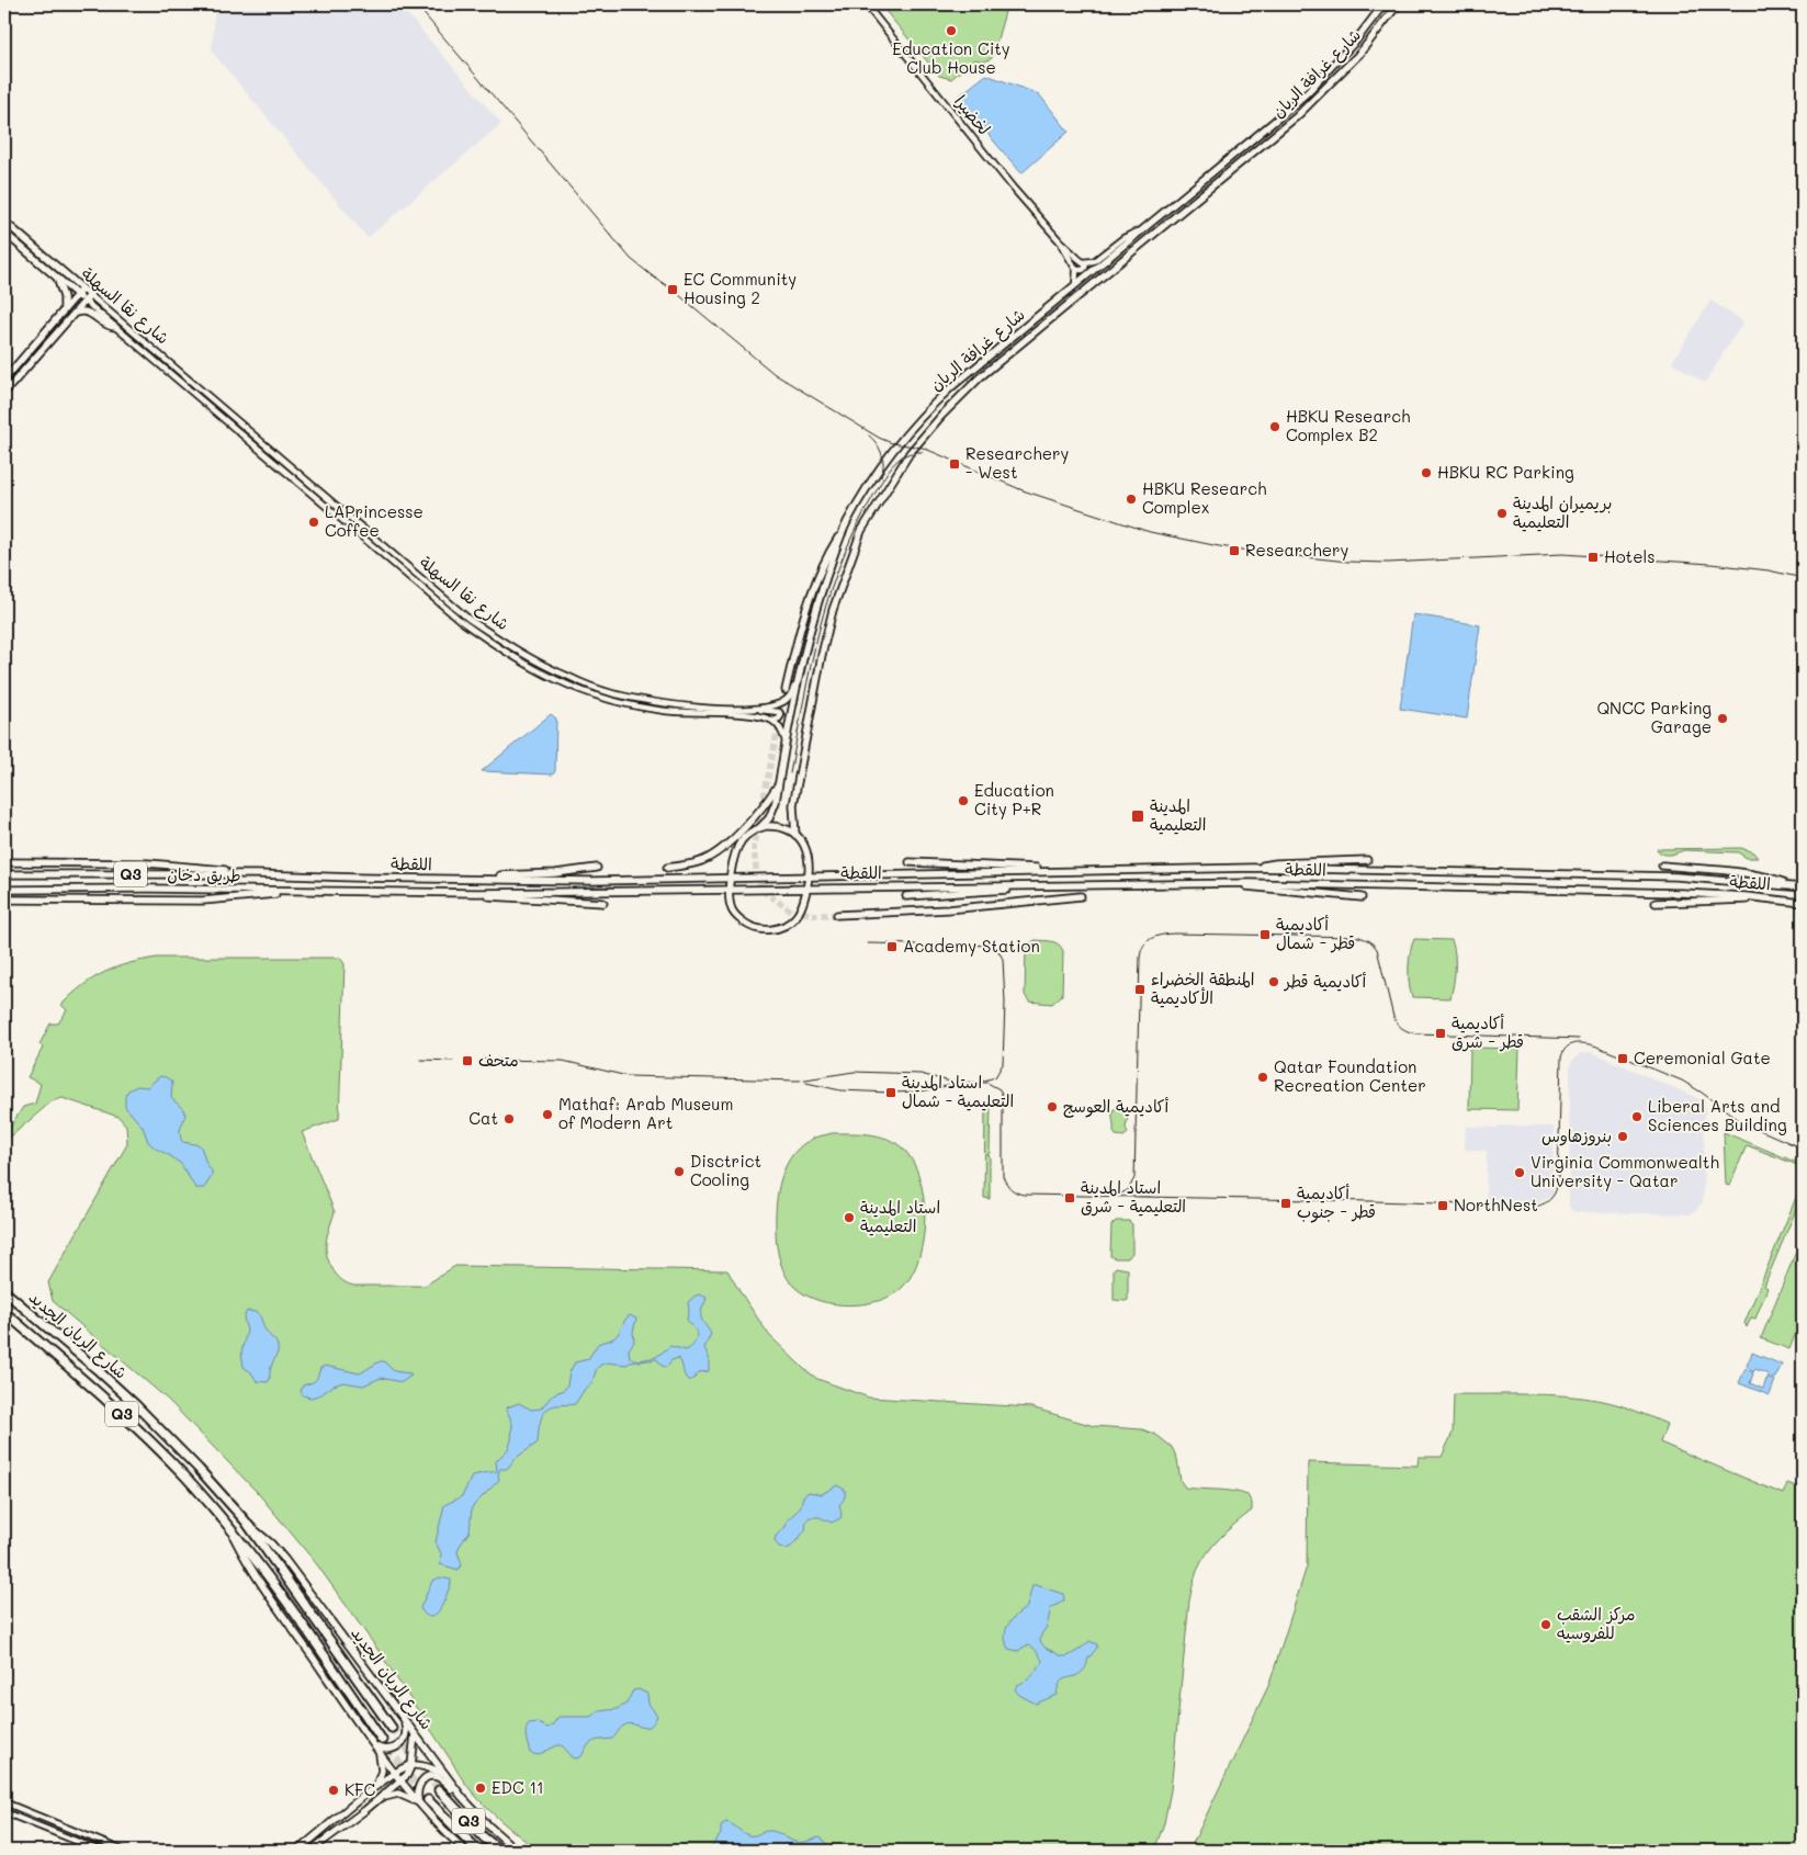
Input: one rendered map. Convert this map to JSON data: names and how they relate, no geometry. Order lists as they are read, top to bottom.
{
  "streets": {
    "highway": ["Q3", "شارع الريان الجديد"],
    "main road": [
      "شارع غرافة الريان",
      "شارع نقا السهلة",
      "اللقطة",
      "طريق دخان"
    ],
    "street": ["لخضيرا"]
  },
  "crossings": [
    ["شارع غرافة الريان", "شارع نقا السهلة"],
    ["اللقطة", "طريق دخان"]
  ],
  "places": {
    "other": [
      "Education City Club House",
      "HBKU Research Complex B2",
      "HBKU RC Parking",
      "HBKU Research Complex",
      "بريميران المدينة التعليمية",
      "LAPrincesse Coffee",
      "QNCC Parking Garage",
      "Education City P+R",
      "أكاديمية قطر",
      "Qatar Foundation Recreation Center",
      "أكاديمية العوسج",
      "Mathaf: Arab Museum of Modern Art",
      "Liberal Arts and Sciences Building",
      "Cat",
      "بنروزهاوس",
      "Disctrict Cooling",
      "Virginia Commonwealth University - Qatar",
      "استاد المدينة التعليمية",
      "مركز الشقب للفروسيه",
      "EDC 11",
      "KFC"
    ],
    "transit": [
      "EC Community Housing 2",
      "Researchery - West",
      "Researchery",
      "Hotels",
      "المدينة التعليمية",
      "أكاديمية قطر - شمال",
      "Academy Station",
      "المنطقة الخضراء الأكاديمية",
      "أكاديمية قطر - شرق",
      "Ceremonial Gate",
      "متحف",
      "استاد المدينة التعليمية - شمال",
      "استاد المدينة التعليمية - شرق",
      "أكاديمية قطر - جنوب",
      "NorthNest"
    ]
  }
}
